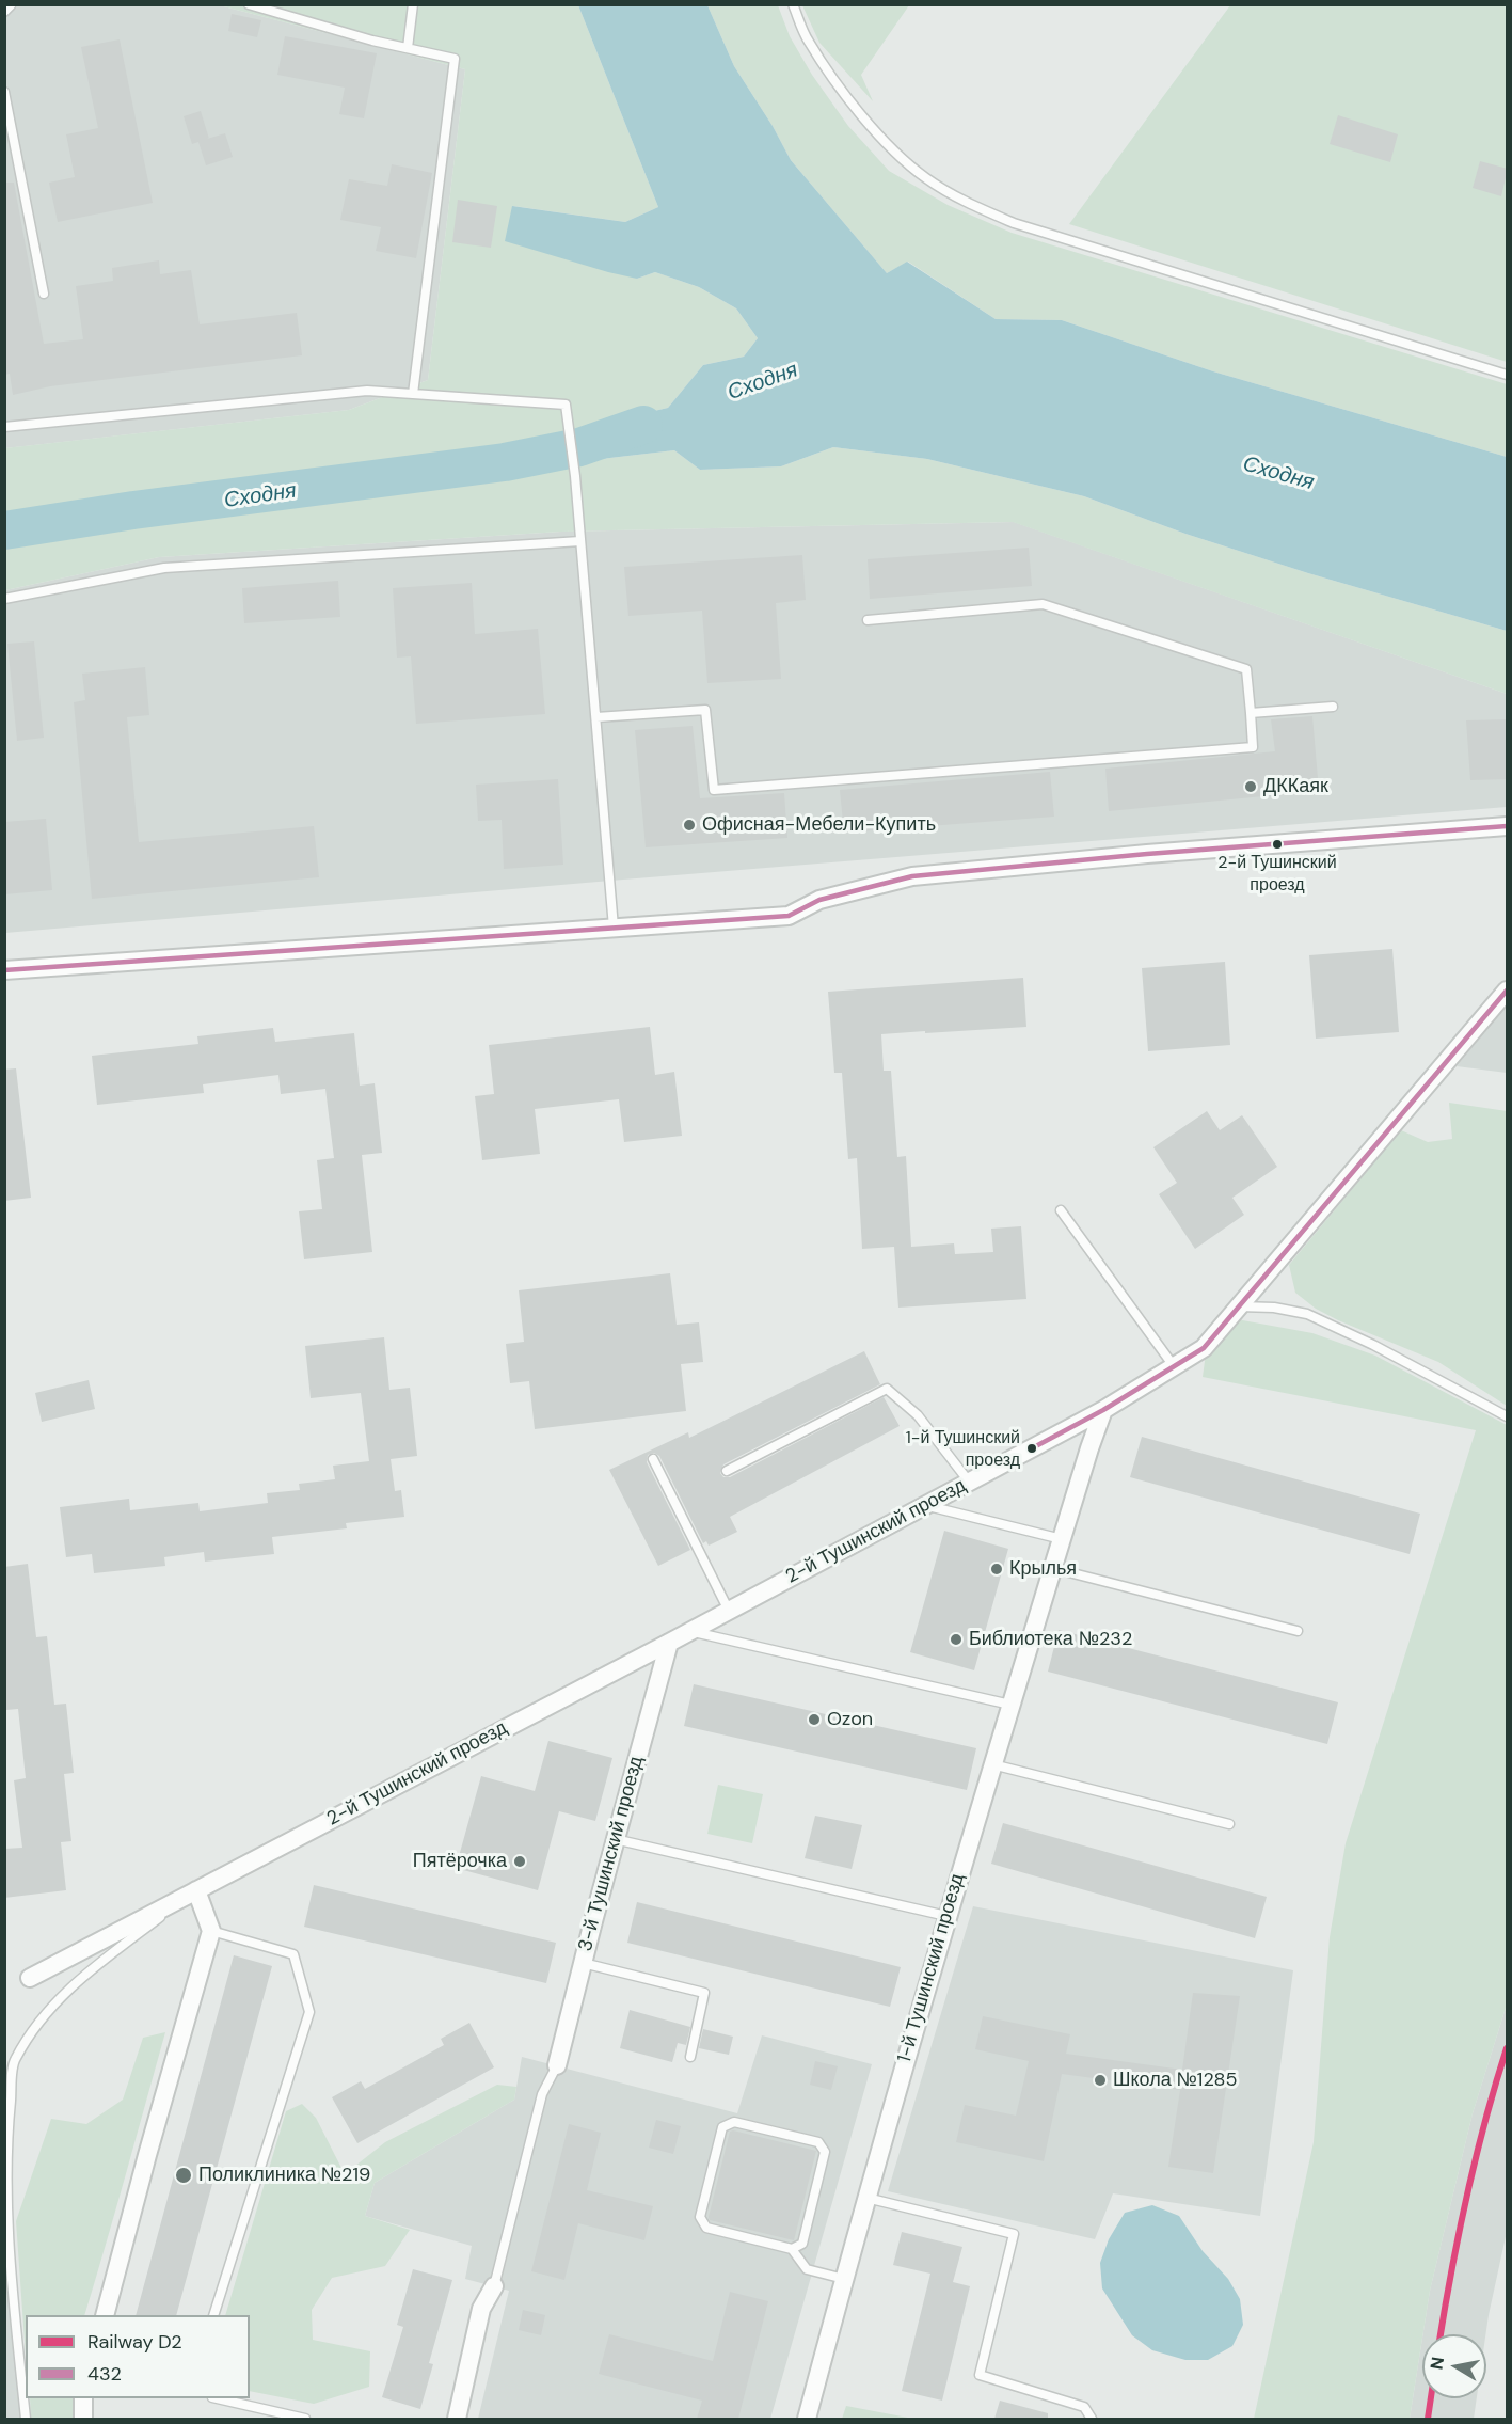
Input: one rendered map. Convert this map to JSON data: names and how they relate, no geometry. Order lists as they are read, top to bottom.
{
  "streets": {
    "street": ["2-й Тушинский проезд", "3-й Тушинский проезд", "1-й Тушинский проезд"]
  },
  "crossings": [
    ["2-й Тушинский проезд", "3-й Тушинский проезд"],
    ["2-й Тушинский проезд", "1-й Тушинский проезд"]
  ],
  "water": ["Сходня"],
  "places": [
    "ДККаяк",
    "Офисная-Мебели-Купить",
    "2-й Тушинский проезд",
    "1-й Тушинский проезд",
    "Крылья",
    "Библиотека №232",
    "Ozon",
    "Пятёрочка",
    "Школа №1285",
    "Поликлиника №219"
  ],
  "lines": ["transit line 432", "rail line D2"],
  "legend": ["Railway D2", "432"],
  "north": "left"
}
